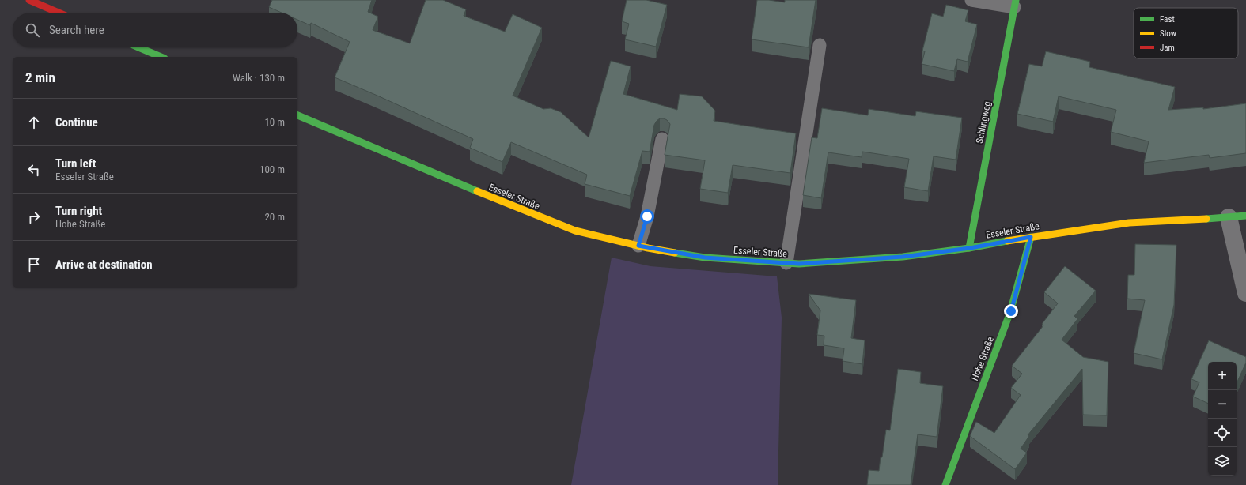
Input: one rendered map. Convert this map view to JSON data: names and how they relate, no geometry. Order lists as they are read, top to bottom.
{
  "streets": {
    "main road": ["Schlingweg", "Esseler Straße", "Hohe Straße"]
  },
  "crossings": [
    ["Schlingweg", "Esseler Straße"],
    ["Esseler Straße", "Hohe Straße"]
  ],
  "legend": ["Fast", "Slow", "Jam"],
  "page": {
    "search": "Search here",
    "heading": ["2 min", "Walk · 130 m"],
    "list": [
      ["Continue", "10 m"],
      ["Turn left", "Esseler Straße", "100 m"],
      ["Turn right", "Hohe Straße", "20 m"],
      "Arrive at destination"
    ],
    "map_buttons": ["+", "−"]
  }
}
